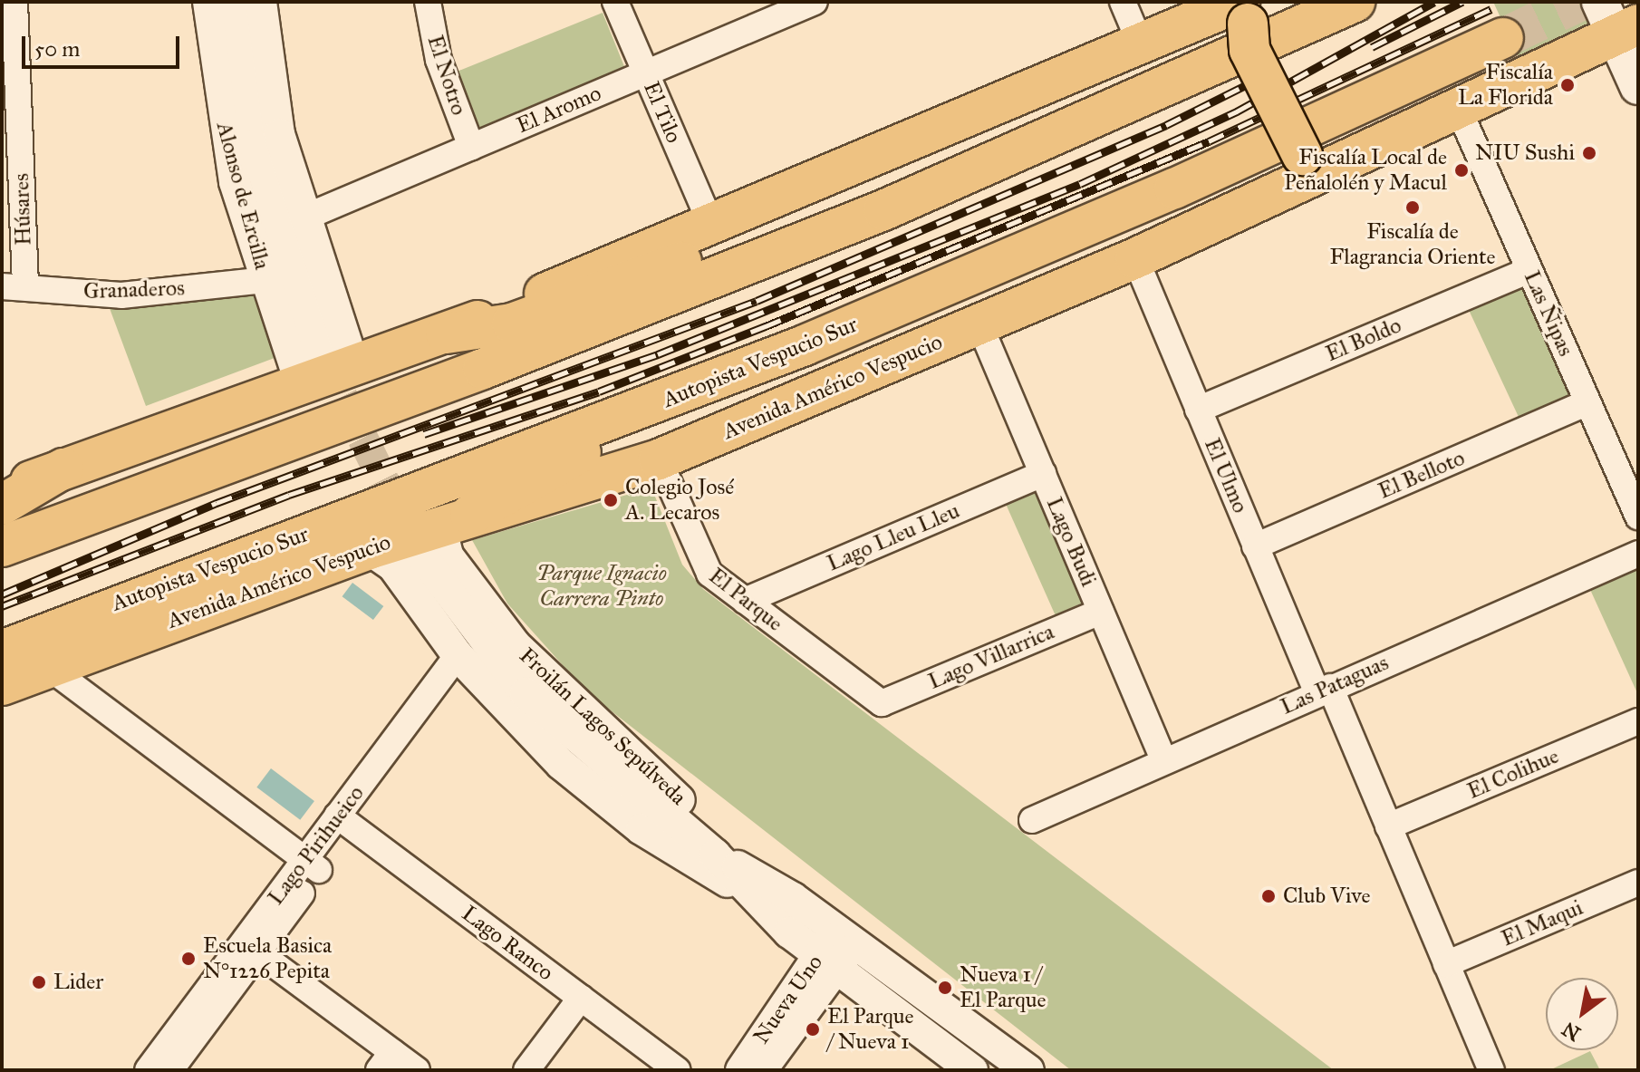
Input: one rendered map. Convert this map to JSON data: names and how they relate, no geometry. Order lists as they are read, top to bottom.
{
  "streets": {
    "main road": ["Autopista Vespucio Sur", "Avenida Américo Vespucio"],
    "street": [
      "El Notro",
      "El Aromo",
      "El Tilo",
      "Alonso de Ercilla",
      "Húsares",
      "Granaderos",
      "Las Ñipas",
      "El Boldo",
      "El Belloto",
      "El Ulmo",
      "Lago Lleu Lleu",
      "Lago Budi",
      "El Parque",
      "Lago Villarrica",
      "Las Pataguas",
      "Froilán Lagos Sepúlveda",
      "El Colihue",
      "Lago Pirihueico",
      "El Maqui",
      "Lago Ranco",
      "Nueva Uno"
    ]
  },
  "crossings": [
    ["El Notro", "El Aromo"],
    ["El Aromo", "El Tilo"],
    ["Alonso de Ercilla", "Granaderos"],
    ["Húsares", "Granaderos"],
    ["Las Ñipas", "El Boldo"],
    ["Las Ñipas", "Avenida Américo Vespucio"],
    ["Las Ñipas", "El Belloto"],
    ["El Boldo", "El Ulmo"],
    ["Avenida Américo Vespucio", "El Ulmo"],
    ["Avenida Américo Vespucio", "Lago Budi"],
    ["Avenida Américo Vespucio", "El Parque"],
    ["Avenida Américo Vespucio", "Froilán Lagos Sepúlveda"],
    ["El Belloto", "El Ulmo"],
    ["El Ulmo", "Las Pataguas"],
    ["El Ulmo", "El Colihue"],
    ["El Ulmo", "El Maqui"],
    ["Lago Lleu Lleu", "Lago Budi"],
    ["Lago Lleu Lleu", "El Parque"],
    ["Lago Budi", "Lago Villarrica"],
    ["Lago Budi", "Las Pataguas"],
    ["El Parque", "Lago Villarrica"],
    ["Froilán Lagos Sepúlveda", "Lago Pirihueico"],
    ["Froilán Lagos Sepúlveda", "Nueva Uno"],
    ["Lago Pirihueico", "Lago Ranco"]
  ],
  "parks": ["Parque Ignacio Carrera Pinto"],
  "places": [
    "Fiscalía La Florida",
    "NIU Sushi",
    "Fiscalía Local de Peñalolén y Macul",
    "Fiscalía de Flagrancia Oriente",
    "Colegio José A. Lecaros",
    "Club Vive",
    "Escuela Basica N°1226 Pepita",
    "Lider",
    "Nueva 1 / El Parque",
    "El Parque / Nueva 1"
  ],
  "scale_bar": "50 m",
  "north": "bottom left"
}
